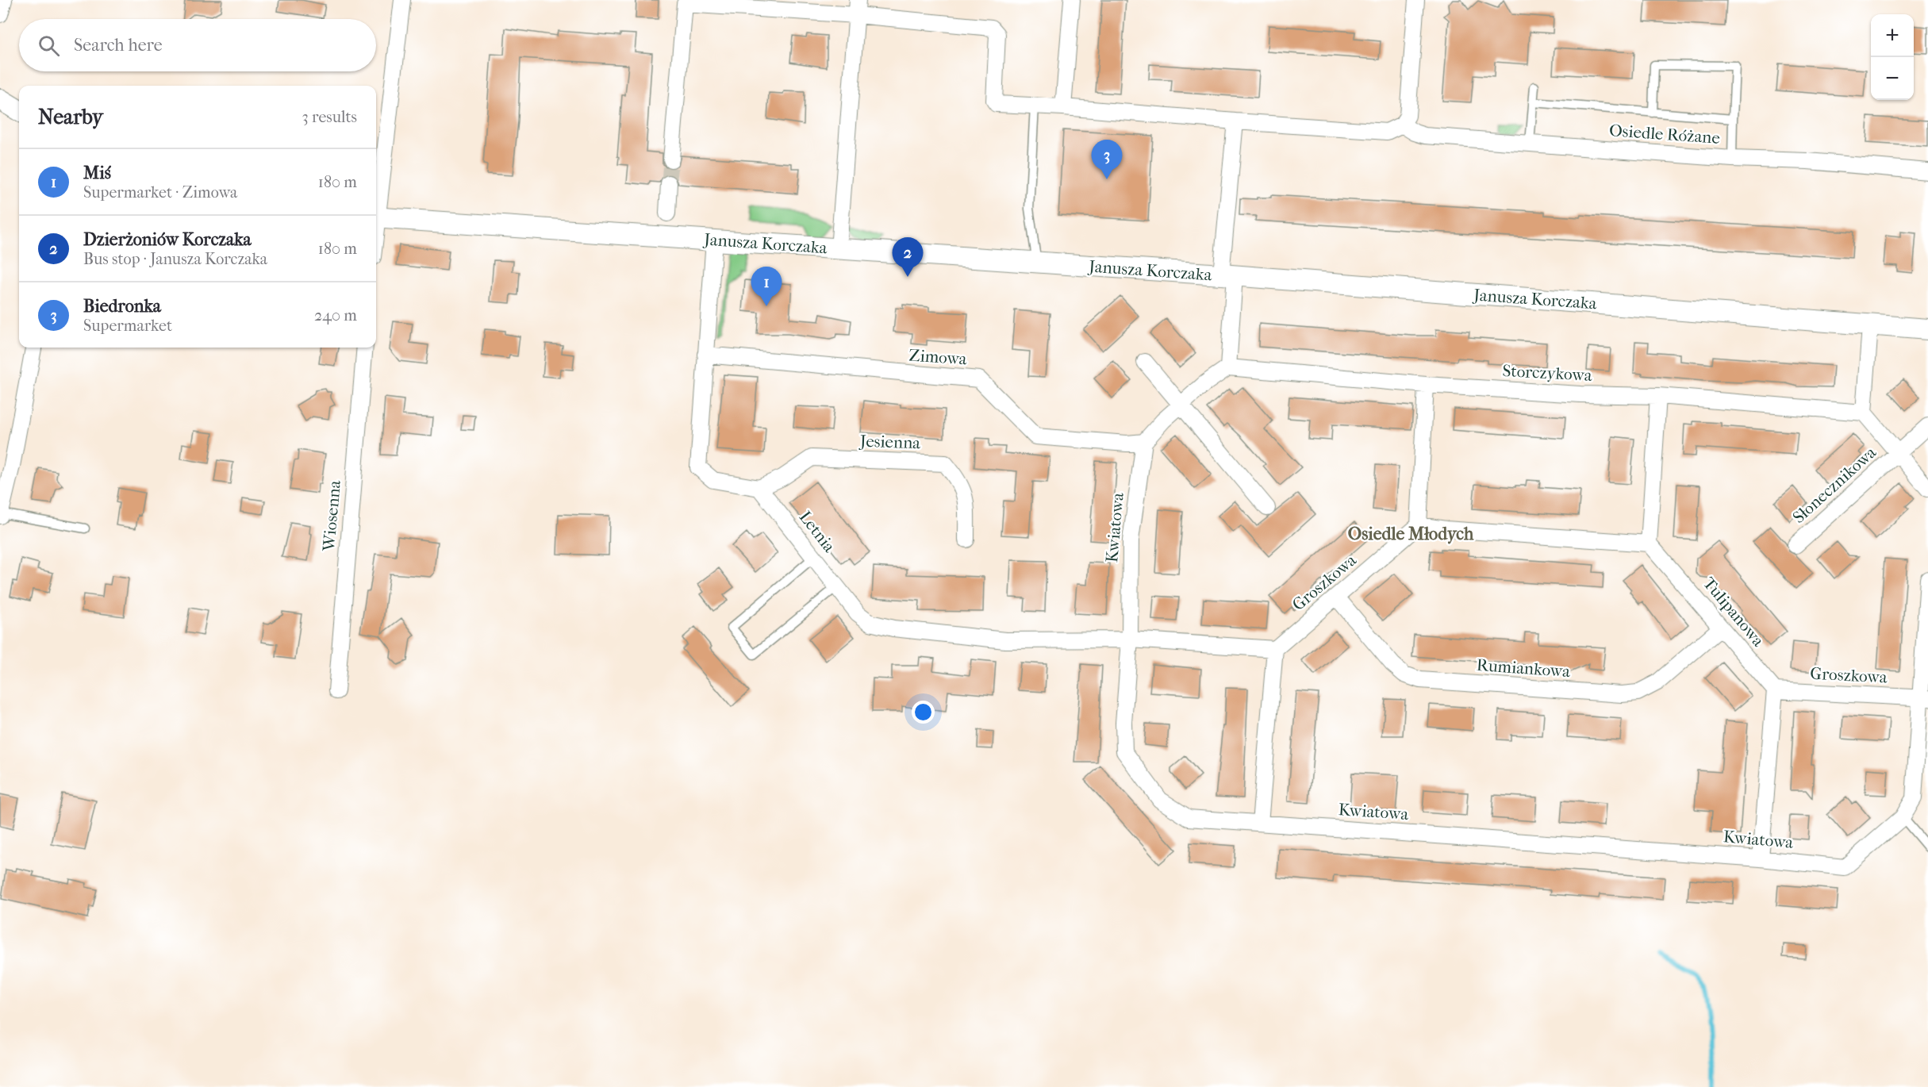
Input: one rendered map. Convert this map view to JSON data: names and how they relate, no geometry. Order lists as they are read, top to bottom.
{
  "streets": {
    "street": [
      "Osiedle Różane",
      "Janusza Korczaka",
      "Zimowa",
      "Storczykowa",
      "Jesienna",
      "Słonecznikowa",
      "Wiosenna",
      "Kwiatowa",
      "Letnia",
      "Groszkowa",
      "Tulipanowa",
      "Rumiankowa"
    ]
  },
  "crossings": [
    ["Zimowa", "Kwiatowa"],
    ["Storczykowa", "Słonecznikowa"],
    ["Jesienna", "Letnia"],
    ["Kwiatowa", "Letnia"],
    ["Kwiatowa", "Groszkowa"],
    ["Groszkowa", "Tulipanowa"],
    ["Groszkowa", "Rumiankowa"],
    ["Tulipanowa", "Rumiankowa"]
  ],
  "districts": ["Osiedle Młodych"],
  "page": {
    "map_buttons": ["+", "−"],
    "search": "Search here",
    "heading": ["Nearby", "3 results"],
    "pins": ["3", "2", "1"],
    "list": [
      {
        "mark": "1",
        "name": "Miś",
        "note": "Supermarket · Zimowa",
        "value": "180 m"
      },
      {
        "mark": "2",
        "name": "Dzierżoniów Korczaka",
        "note": "Bus stop · Janusza Korczaka",
        "value": "180 m"
      },
      {
        "mark": "3",
        "name": "Biedronka",
        "note": "Supermarket",
        "value": "240 m"
      }
    ]
  }
}
